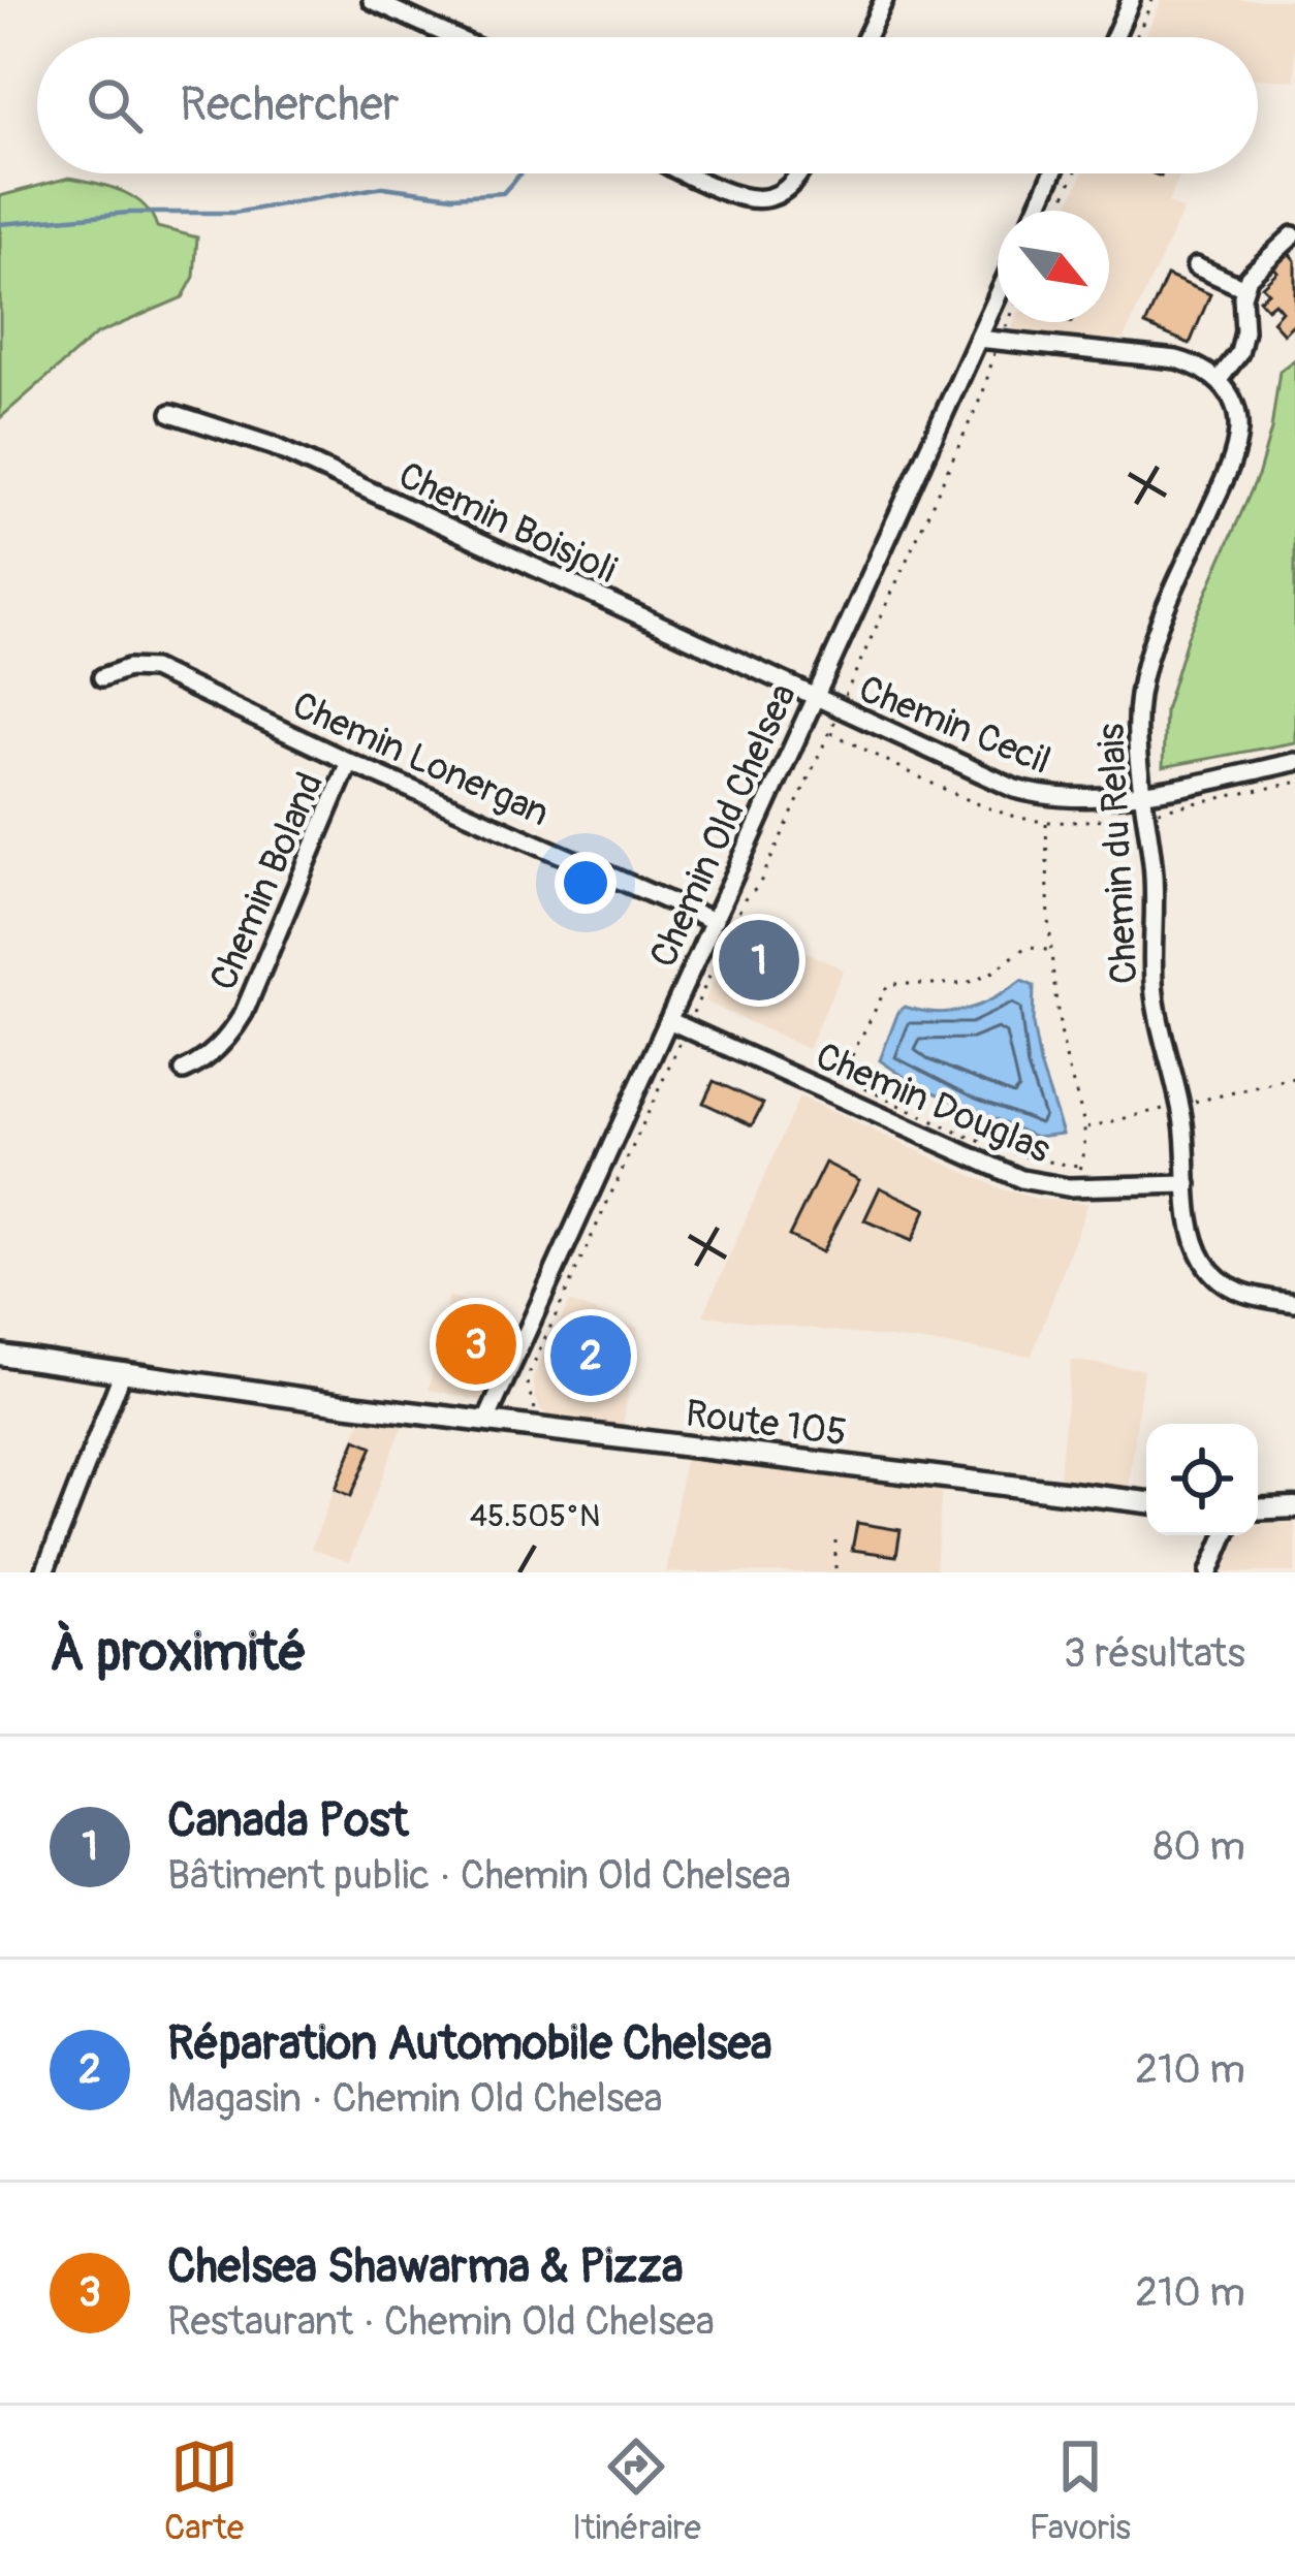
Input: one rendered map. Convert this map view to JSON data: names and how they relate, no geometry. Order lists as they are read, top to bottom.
{
  "streets": {
    "main road": ["Route 105"],
    "street": [
      "Chemin Boisjoli",
      "Chemin Cecil",
      "Chemin Lonergan",
      "Chemin Old Chelsea",
      "Chemin du Relais",
      "Chemin Boland",
      "Chemin Douglas"
    ]
  },
  "crossings": [
    ["Chemin Boisjoli", "Chemin Cecil"],
    ["Chemin Boisjoli", "Chemin Old Chelsea"],
    ["Chemin Cecil", "Chemin Old Chelsea"],
    ["Chemin Cecil", "Chemin du Relais"],
    ["Chemin Lonergan", "Chemin Old Chelsea"],
    ["Chemin Lonergan", "Chemin Boland"],
    ["Chemin Old Chelsea", "Chemin Douglas"],
    ["Chemin Old Chelsea", "Route 105"],
    ["Chemin du Relais", "Chemin Douglas"]
  ],
  "north": "bottom right",
  "page": {
    "search": "Rechercher",
    "pins": ["1", "3", "2"],
    "heading": ["À proximité", "3 résultats"],
    "list": [
      {
        "mark": "1",
        "name": "Canada Post",
        "note": "Bâtiment public · Chemin Old Chelsea",
        "value": "80 m"
      },
      {
        "mark": "2",
        "name": "Réparation Automobile Chelsea",
        "note": "Magasin · Chemin Old Chelsea",
        "value": "210 m"
      },
      {
        "mark": "3",
        "name": "Chelsea Shawarma & Pizza",
        "note": "Restaurant · Chemin Old Chelsea",
        "value": "210 m"
      }
    ],
    "nav": ["Carte", "Itinéraire", "Favoris"]
  },
  "coordinates": ["45.505°N"]
}
